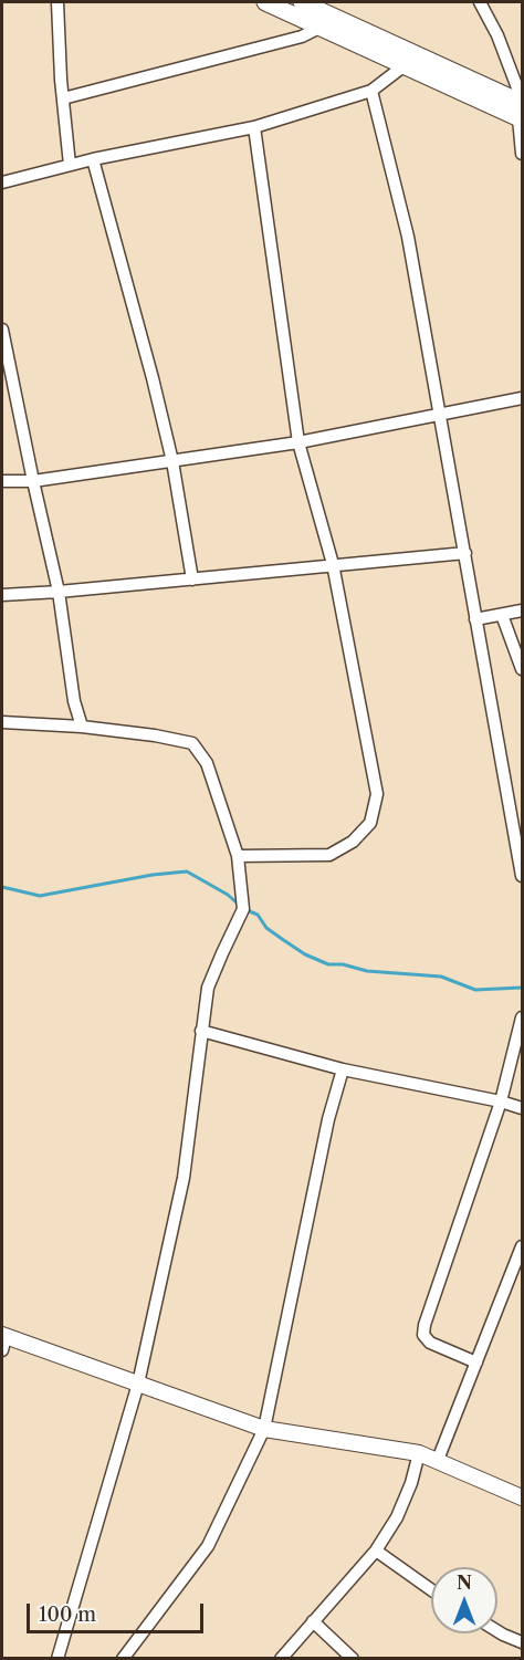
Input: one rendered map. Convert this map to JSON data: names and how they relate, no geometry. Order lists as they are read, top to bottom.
{
  "scale_bar": "100 m",
  "north": "top"
}
